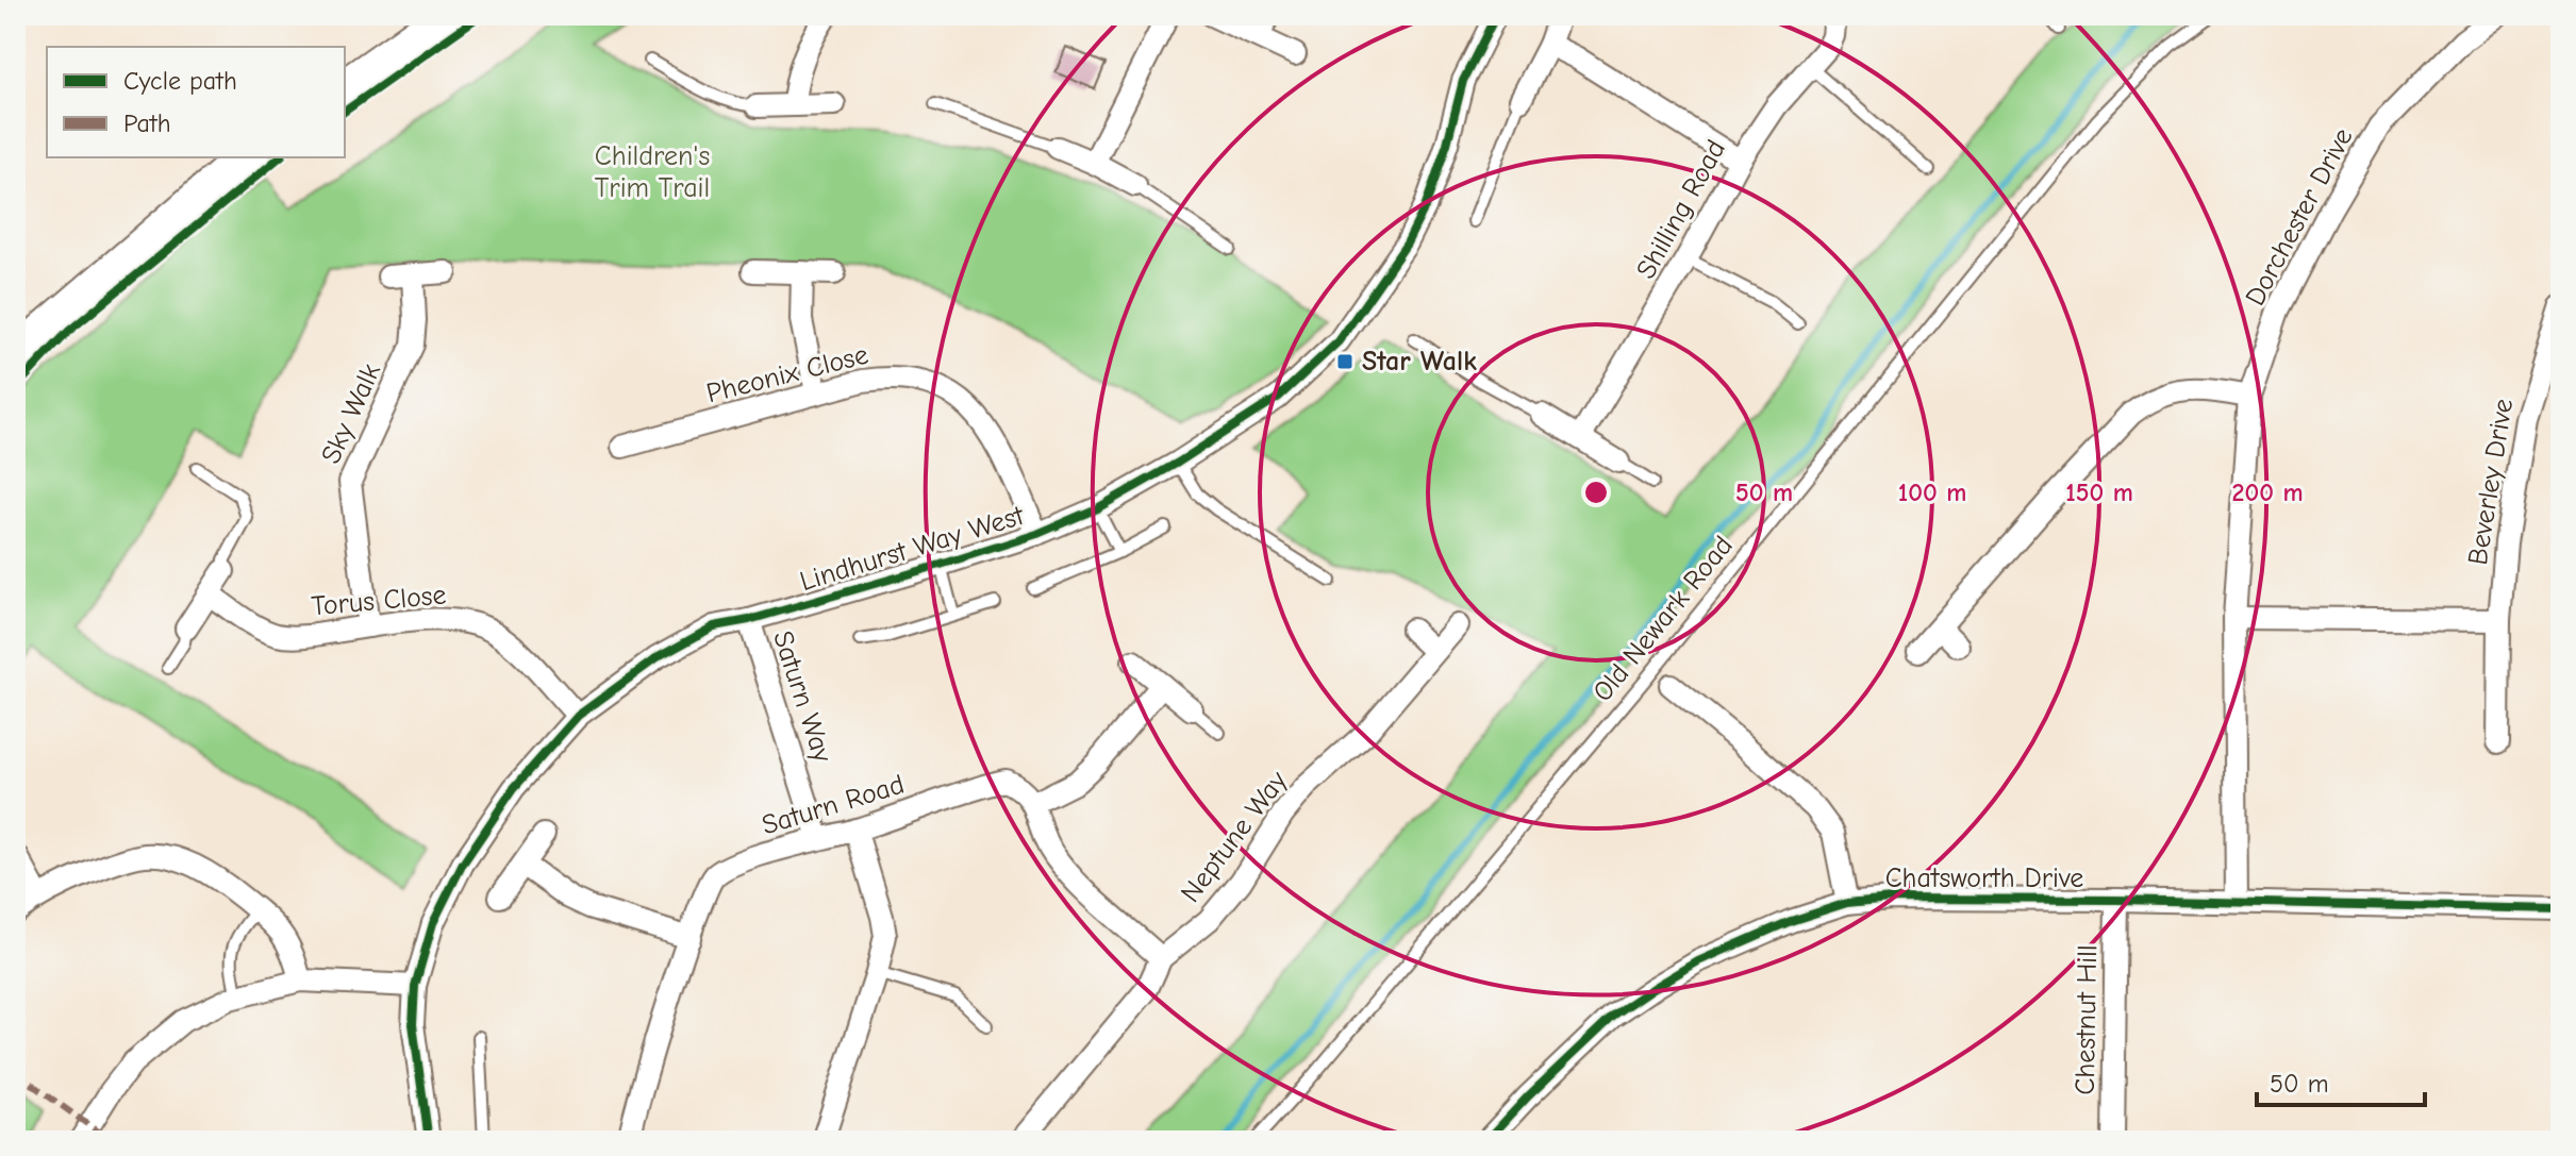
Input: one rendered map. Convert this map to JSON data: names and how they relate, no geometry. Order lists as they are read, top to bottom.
{
  "streets": {
    "street": [
      "Shilling Road",
      "Dorchester Drive",
      "Pheonix Close",
      "Sky Walk",
      "Beverley Drive",
      "Lindhurst Way West",
      "Torus Close",
      "Saturn Way",
      "Saturn Road",
      "Neptune Way",
      "Chatsworth Drive",
      "Chestnut Hill"
    ],
    "lane": ["Old Newark Road"]
  },
  "crossings": [
    ["Dorchester Drive", "Chatsworth Drive"],
    ["Pheonix Close", "Lindhurst Way West"],
    ["Sky Walk", "Torus Close"],
    ["Lindhurst Way West", "Torus Close"],
    ["Lindhurst Way West", "Saturn Way"],
    ["Saturn Way", "Saturn Road"],
    ["Chatsworth Drive", "Chestnut Hill"]
  ],
  "parks": ["Children's Trim Trail"],
  "places": {
    "transit": ["Star Walk"]
  },
  "legend": ["Cycle path", "Path"],
  "scale_bar": "50 m",
  "rings": [
    "50 m",
    "100 m",
    "150 m",
    "200 m"
  ]
}
